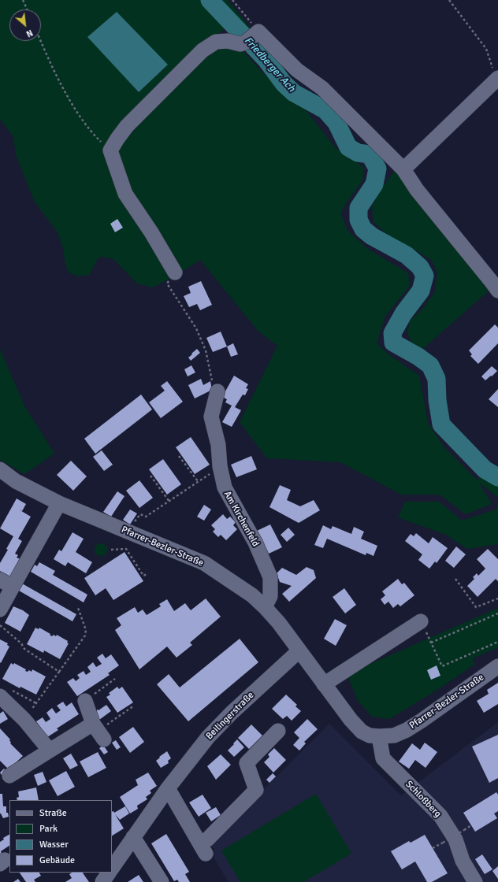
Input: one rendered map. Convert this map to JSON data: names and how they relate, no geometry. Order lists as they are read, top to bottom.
{
  "streets": {
    "street": [
      "Am Kirchenfeld",
      "Pfarrer-Bezler-Straße",
      "Beilingerstraße",
      "Schloßberg"
    ]
  },
  "crossings": [
    ["Am Kirchenfeld", "Pfarrer-Bezler-Straße"],
    ["Pfarrer-Bezler-Straße", "Beilingerstraße"],
    ["Pfarrer-Bezler-Straße", "Schloßberg"]
  ],
  "water": ["Friedberger Ach"],
  "legend": [
    "Straße",
    "Park",
    "Wasser",
    "Gebäude"
  ],
  "north": "bottom right"
}
